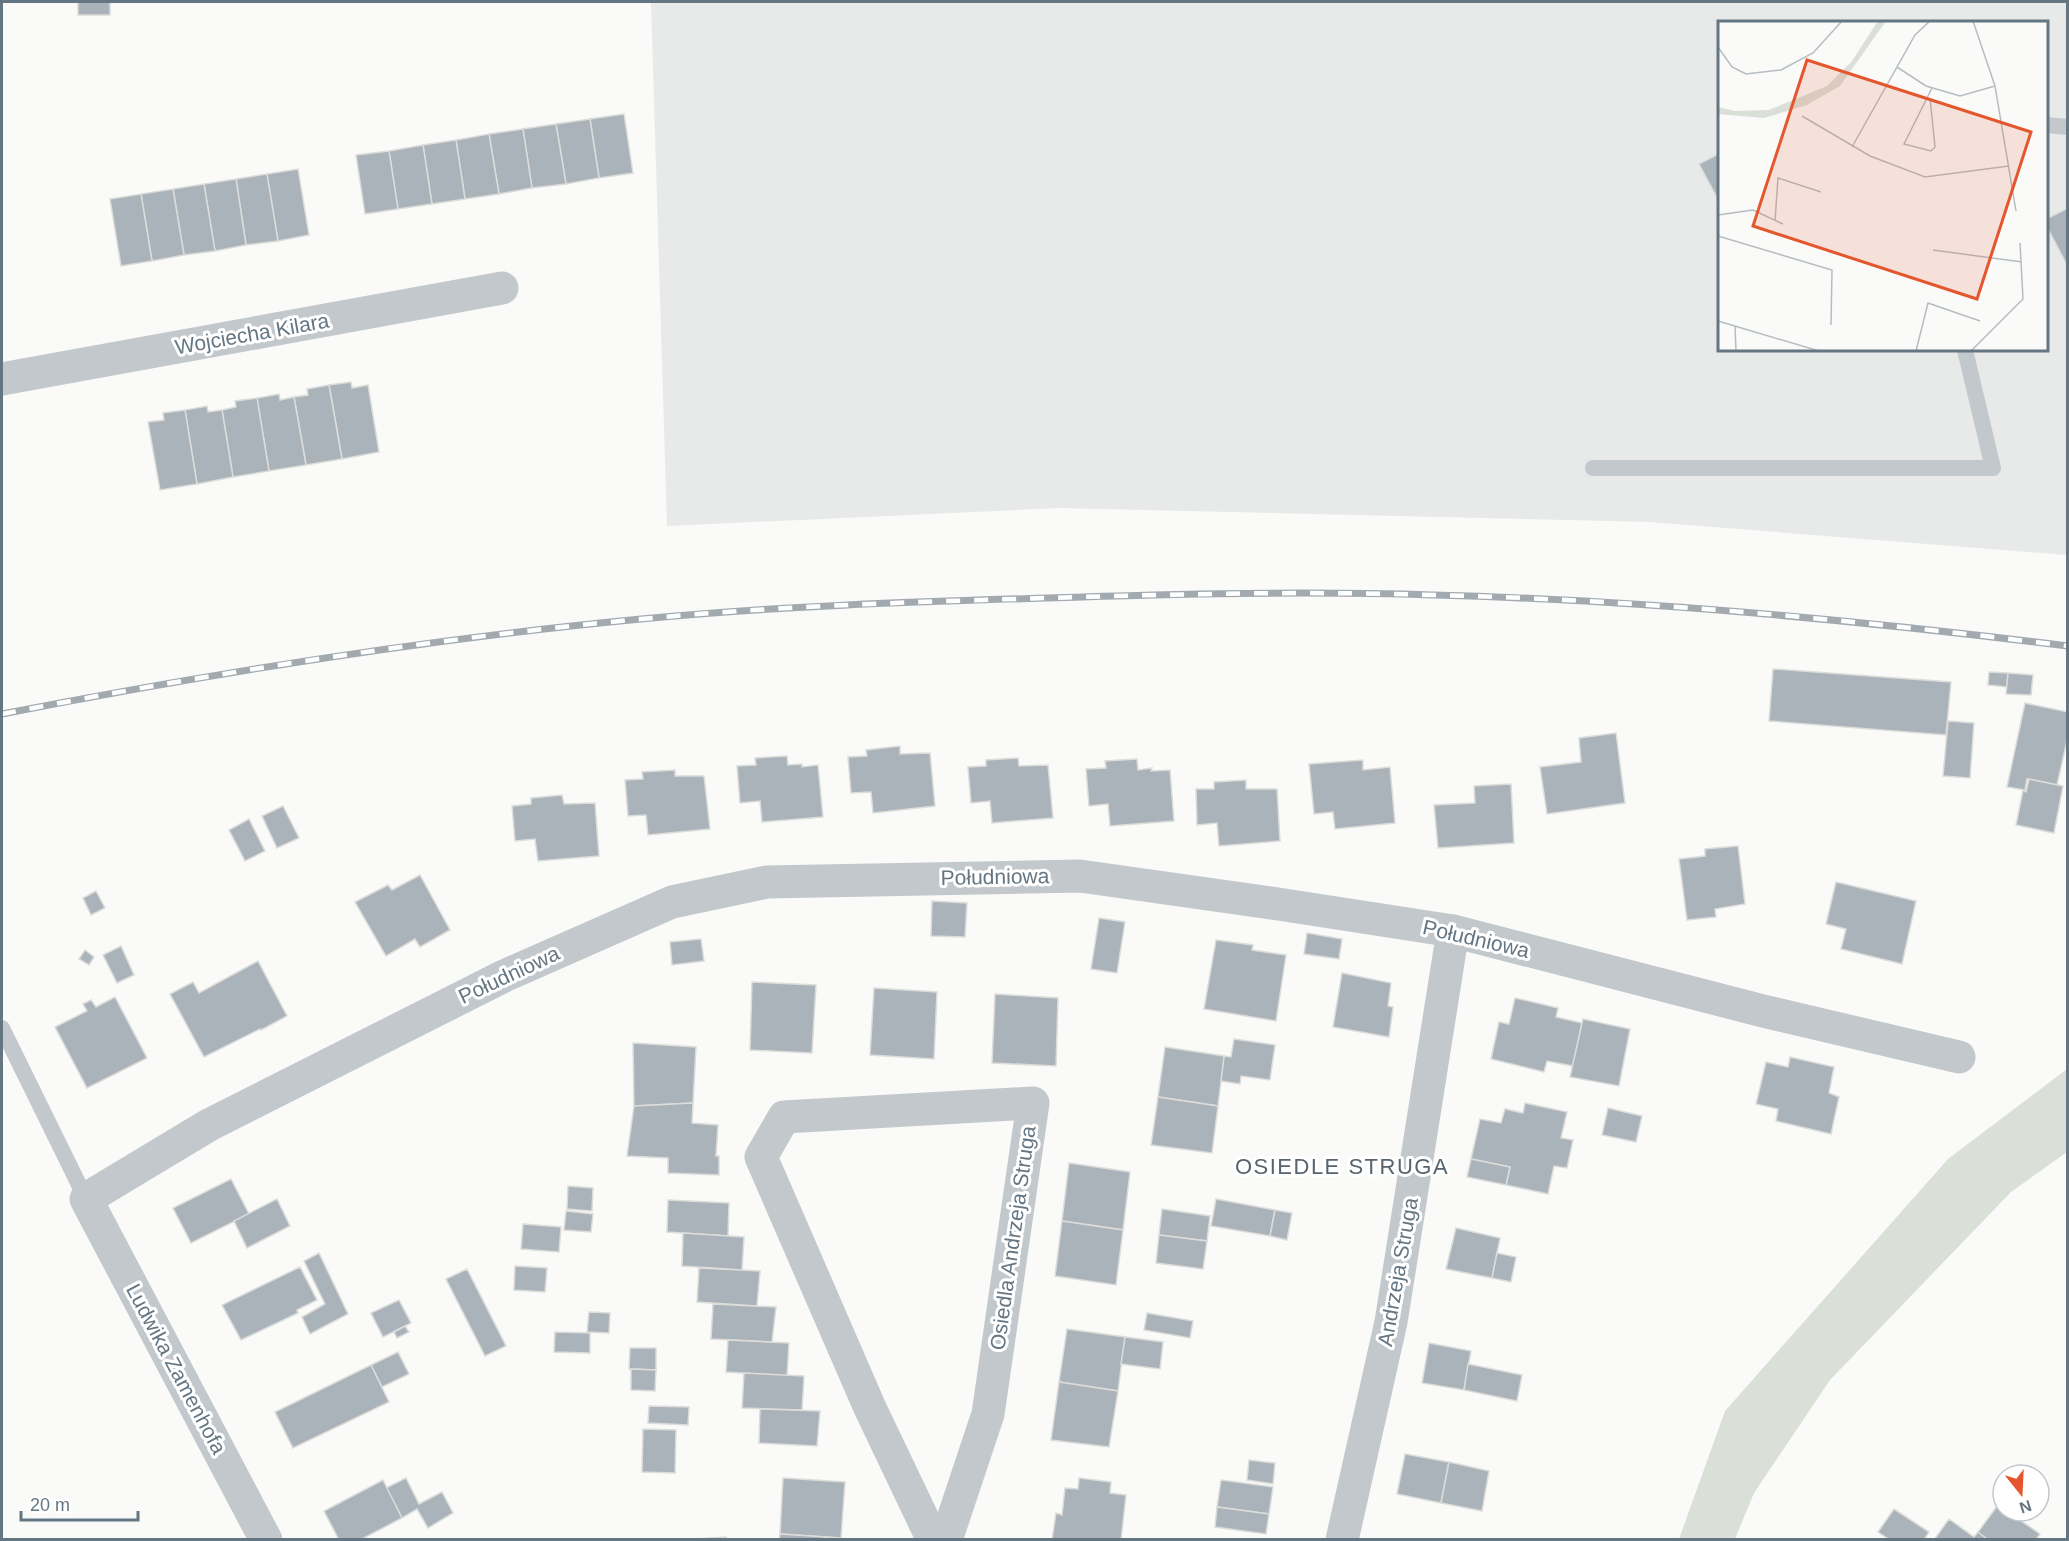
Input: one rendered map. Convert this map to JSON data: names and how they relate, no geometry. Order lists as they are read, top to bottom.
{
  "streets": {
    "street": [
      "Wojciecha Kilara",
      "Południowa",
      "Osiedla Andrzeja Struga",
      "Andrzeja Struga",
      "Ludwika Zamenhofa"
    ]
  },
  "crossings": [
    ["Południowa", "Andrzeja Struga"],
    ["Południowa", "Ludwika Zamenhofa"]
  ],
  "districts": ["OSIEDLE STRUGA"],
  "scale_bar": "20 m",
  "north": "bottom"
}
